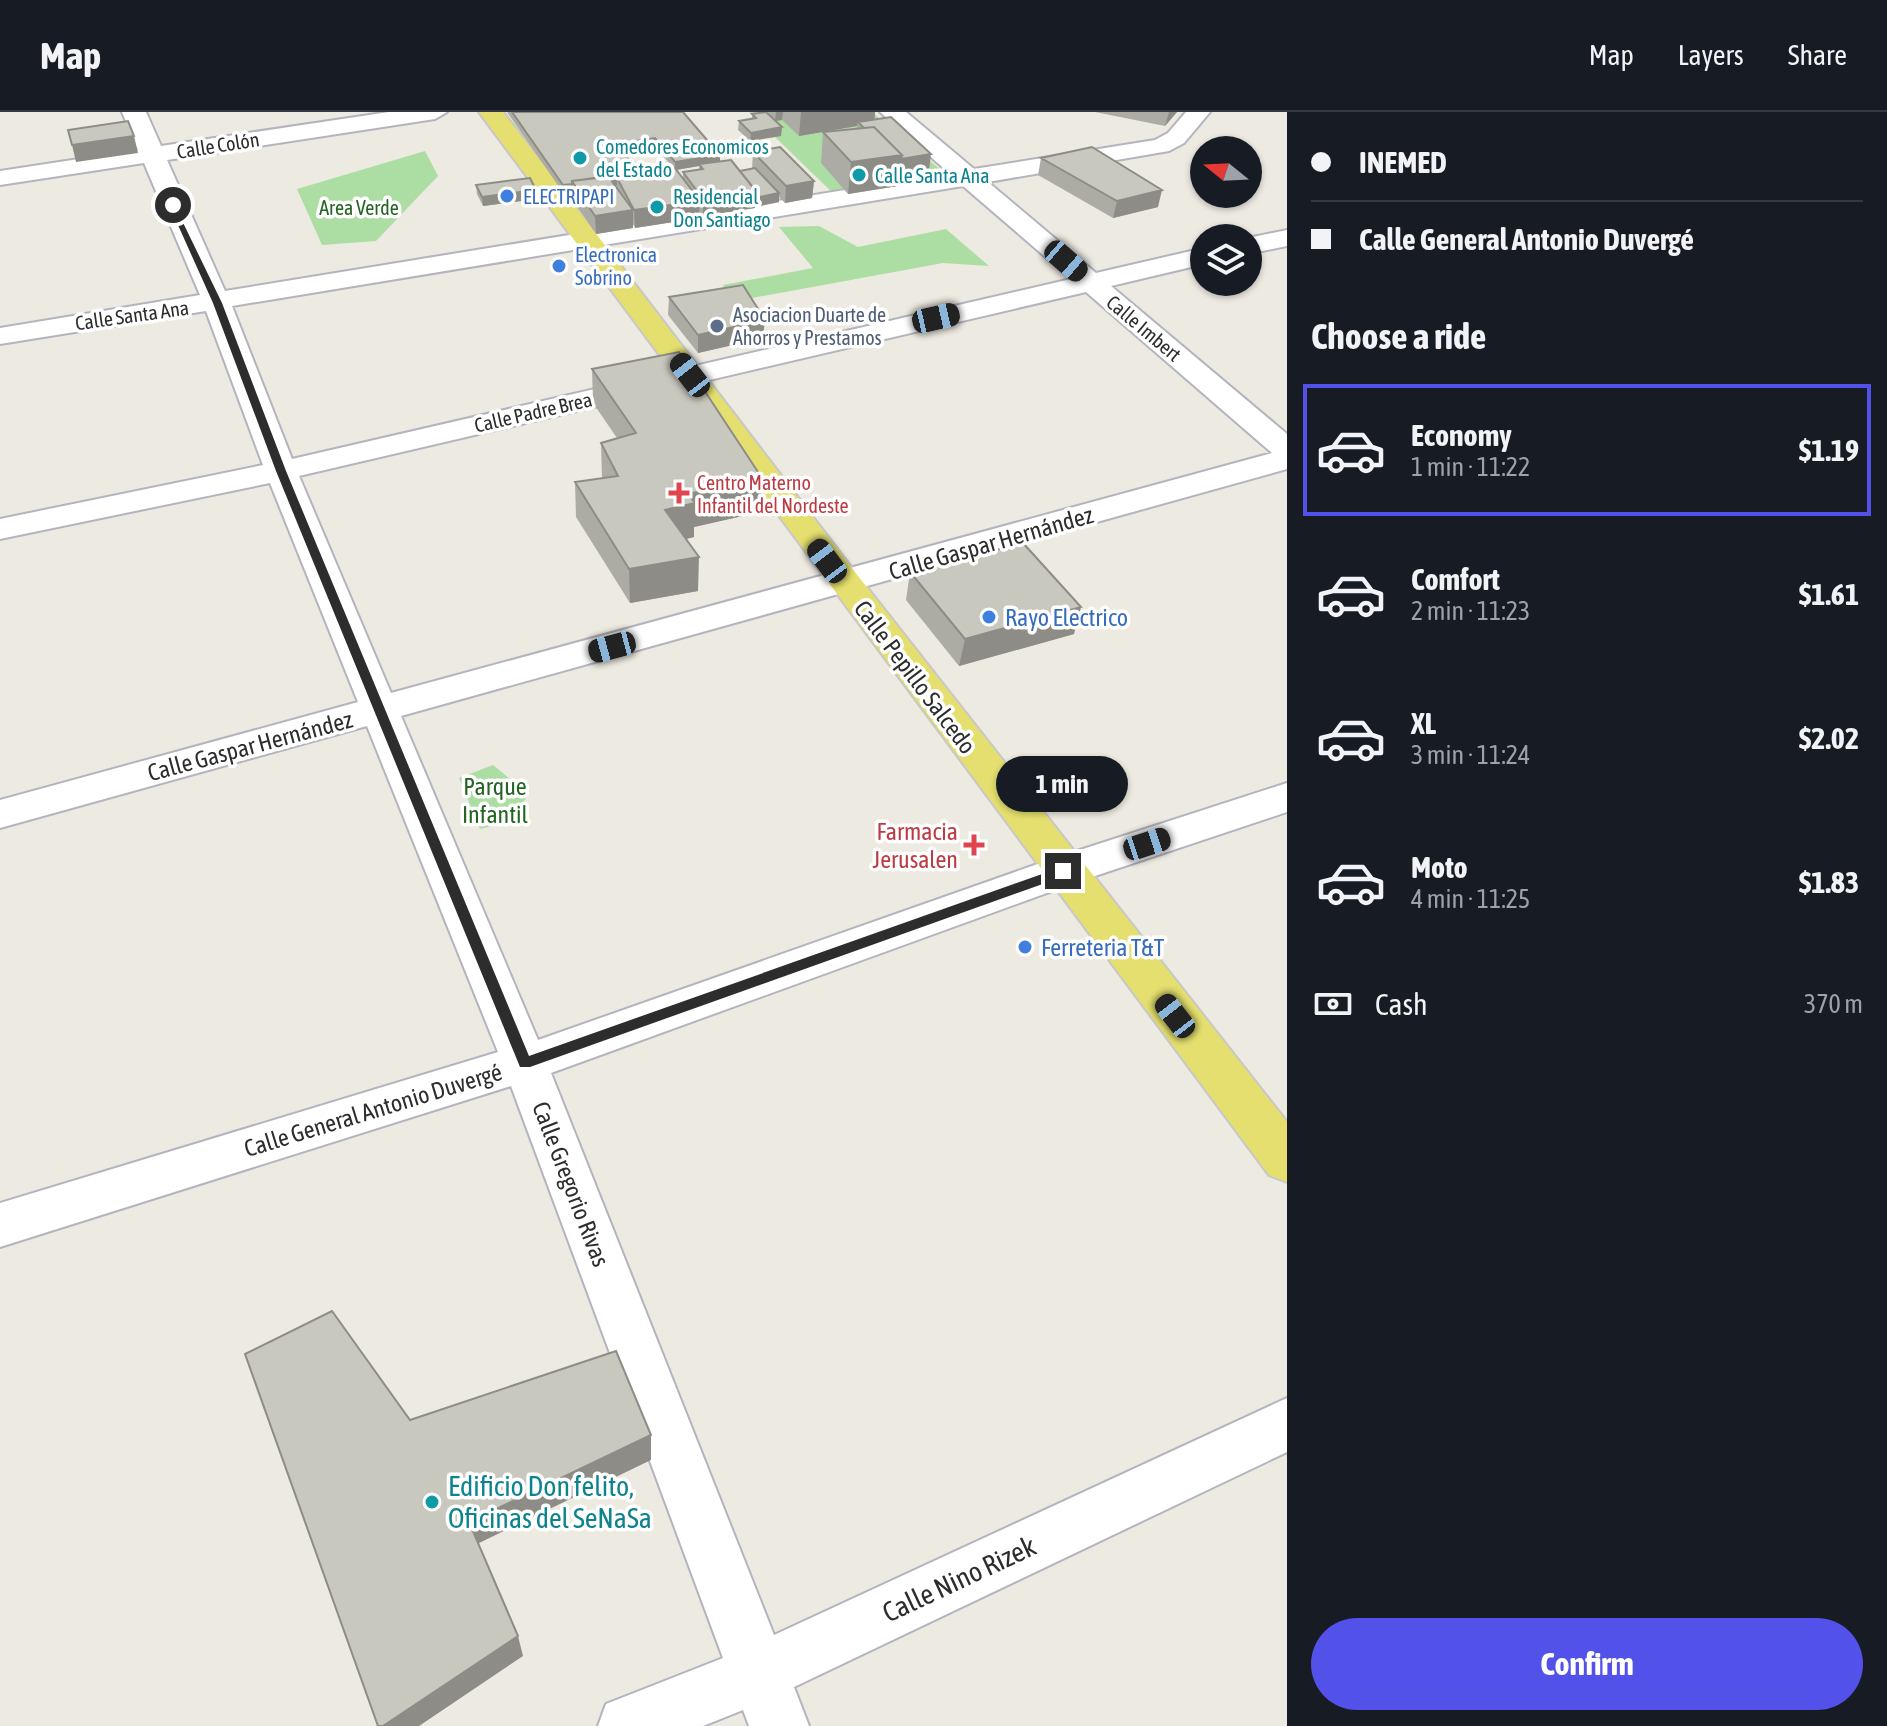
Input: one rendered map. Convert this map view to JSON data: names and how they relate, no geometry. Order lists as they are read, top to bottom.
{
  "streets": {
    "main road": ["Calle Pepillo Salcedo"],
    "street": [
      "Calle Colón",
      "Calle Santa Ana",
      "Calle Imbert",
      "Calle Padre Brea",
      "Calle Gaspar Hernández",
      "Calle General Antonio Duvergé",
      "Calle Gregorio Rivas",
      "Calle Nino Rizek"
    ]
  },
  "crossings": [
    ["Calle Colón", "Calle Gregorio Rivas"],
    ["Calle Santa Ana", "Calle Imbert"],
    ["Calle Santa Ana", "Calle Pepillo Salcedo"],
    ["Calle Santa Ana", "Calle Gregorio Rivas"],
    ["Calle Imbert", "Calle Padre Brea"],
    ["Calle Padre Brea", "Calle Pepillo Salcedo"],
    ["Calle Padre Brea", "Calle Gregorio Rivas"],
    ["Calle Gaspar Hernández", "Calle Pepillo Salcedo"],
    ["Calle Gaspar Hernández", "Calle Gregorio Rivas"],
    ["Calle Pepillo Salcedo", "Calle General Antonio Duvergé"],
    ["Calle General Antonio Duvergé", "Calle Gregorio Rivas"],
    ["Calle Gregorio Rivas", "Calle Nino Rizek"]
  ],
  "parks": ["Area Verde", "Parque Infantil"],
  "places": {
    "other": [
      "Comedores Economicos del Estado",
      "Calle Santa Ana",
      "ELECTRIPAPI",
      "Residencial Don Santiago",
      "Electronica Sobrino",
      "Asociacion Duarte de Ahorros y Prestamos",
      "Rayo Electrico",
      "Ferreteria T&T",
      "Edificio Don felito, Oficinas del SeNaSa"
    ],
    "health": ["Centro Materno Infantil del Nordeste", "Farmacia Jerusalen"]
  },
  "north": "left",
  "page": {
    "header": "Map",
    "nav": ["Map", "Layers", "Share"],
    "banner": ["INEMED", "Calle General Antonio Duvergé"],
    "heading": "Choose a ride",
    "list": [
      {
        "name": "Economy",
        "note": "1 min · 11:22",
        "value": "$1.19"
      },
      {
        "name": "Comfort",
        "note": "2 min · 11:23",
        "value": "$1.61"
      },
      {
        "name": "XL",
        "note": "3 min · 11:24",
        "value": "$2.02"
      },
      {
        "name": "Moto",
        "note": "4 min · 11:25",
        "value": "$1.83"
      }
    ],
    "bubble": "1 min",
    "pay": ["Cash", "370 m"],
    "buttons": "Confirm"
  }
}
